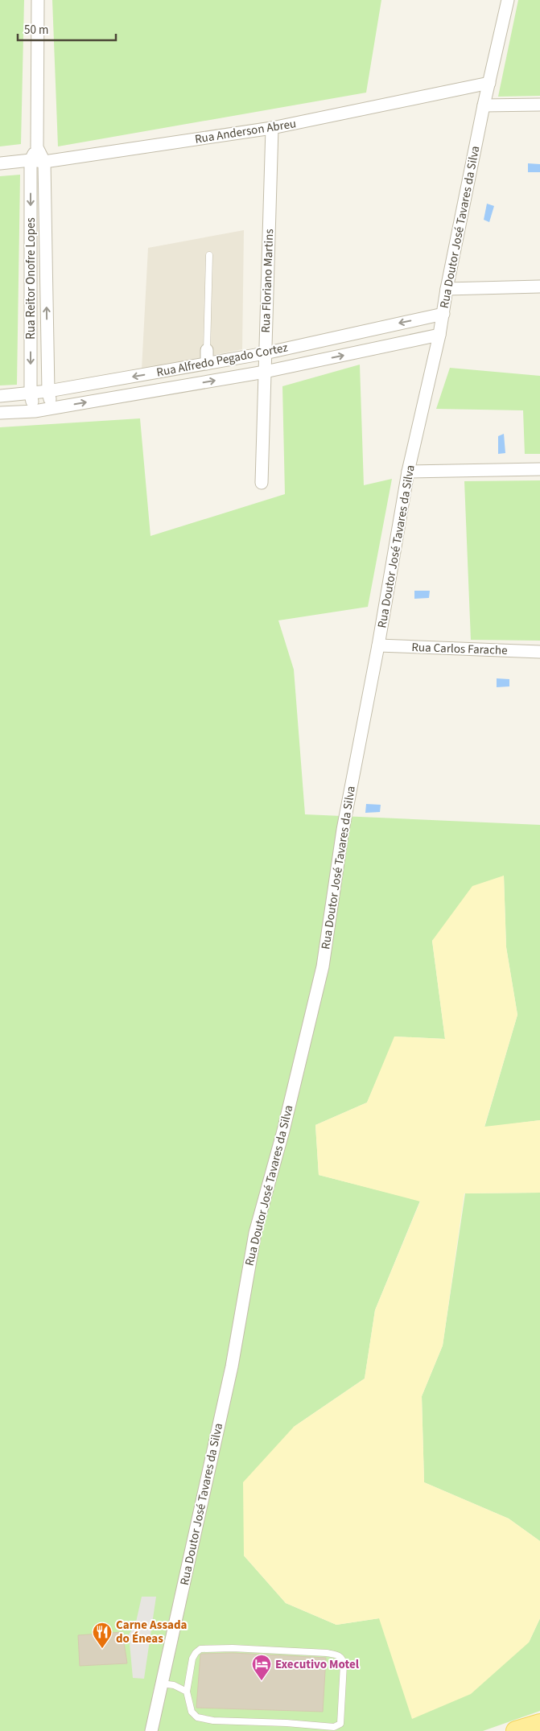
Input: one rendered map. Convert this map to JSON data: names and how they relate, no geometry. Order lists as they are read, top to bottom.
{
  "streets": {
    "street": [
      "Rua Anderson Abreu",
      "Rua Doutor José Tavares da Silva",
      "Rua Reitor Onofre Lopes",
      "Rua Floriano Martins",
      "Rua Alfredo Pegado Cortez",
      "Rua Carlos Farache"
    ]
  },
  "crossings": [
    ["Rua Anderson Abreu", "Rua Doutor José Tavares da Silva"],
    ["Rua Anderson Abreu", "Rua Reitor Onofre Lopes"],
    ["Rua Anderson Abreu", "Rua Floriano Martins"],
    ["Rua Doutor José Tavares da Silva", "Rua Alfredo Pegado Cortez"],
    ["Rua Doutor José Tavares da Silva", "Rua Carlos Farache"],
    ["Rua Reitor Onofre Lopes", "Rua Alfredo Pegado Cortez"],
    ["Rua Floriano Martins", "Rua Alfredo Pegado Cortez"]
  ],
  "places": {
    "restaurant": ["Carne Assada do Éneas"],
    "hotel": ["Executivo Motel"]
  },
  "scale_bar": "50 m"
}
